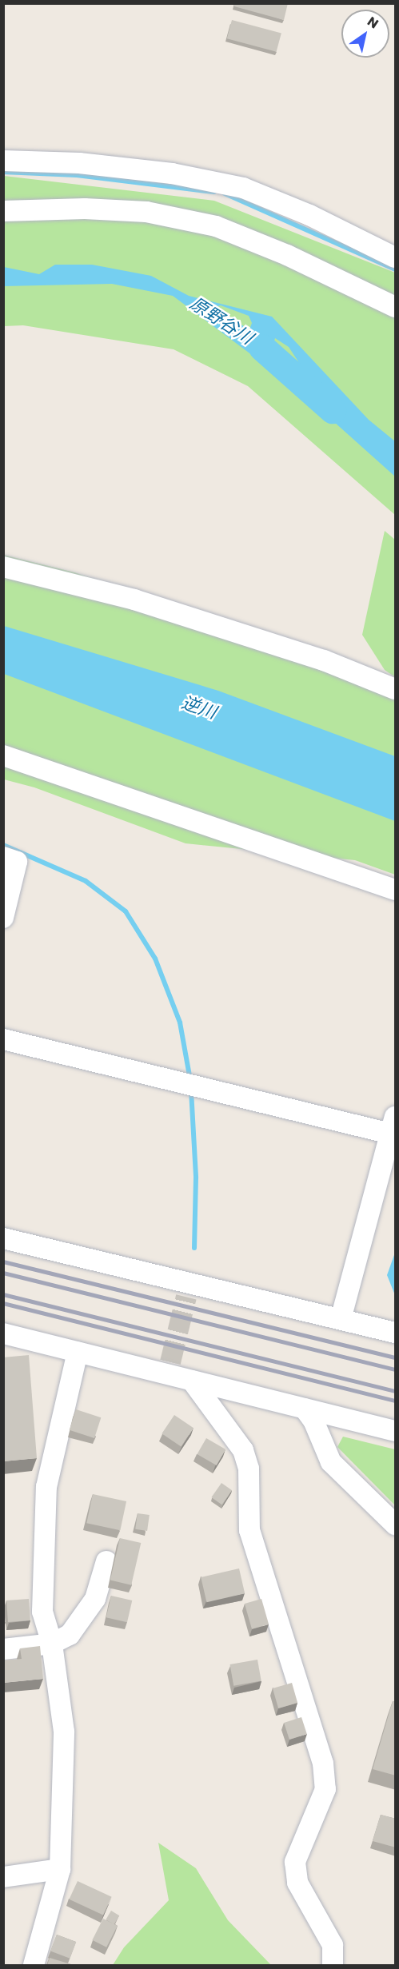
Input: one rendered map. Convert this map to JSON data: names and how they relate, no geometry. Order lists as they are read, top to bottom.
{
  "water": ["原野谷川", "逆川"],
  "north": "top right"
}
